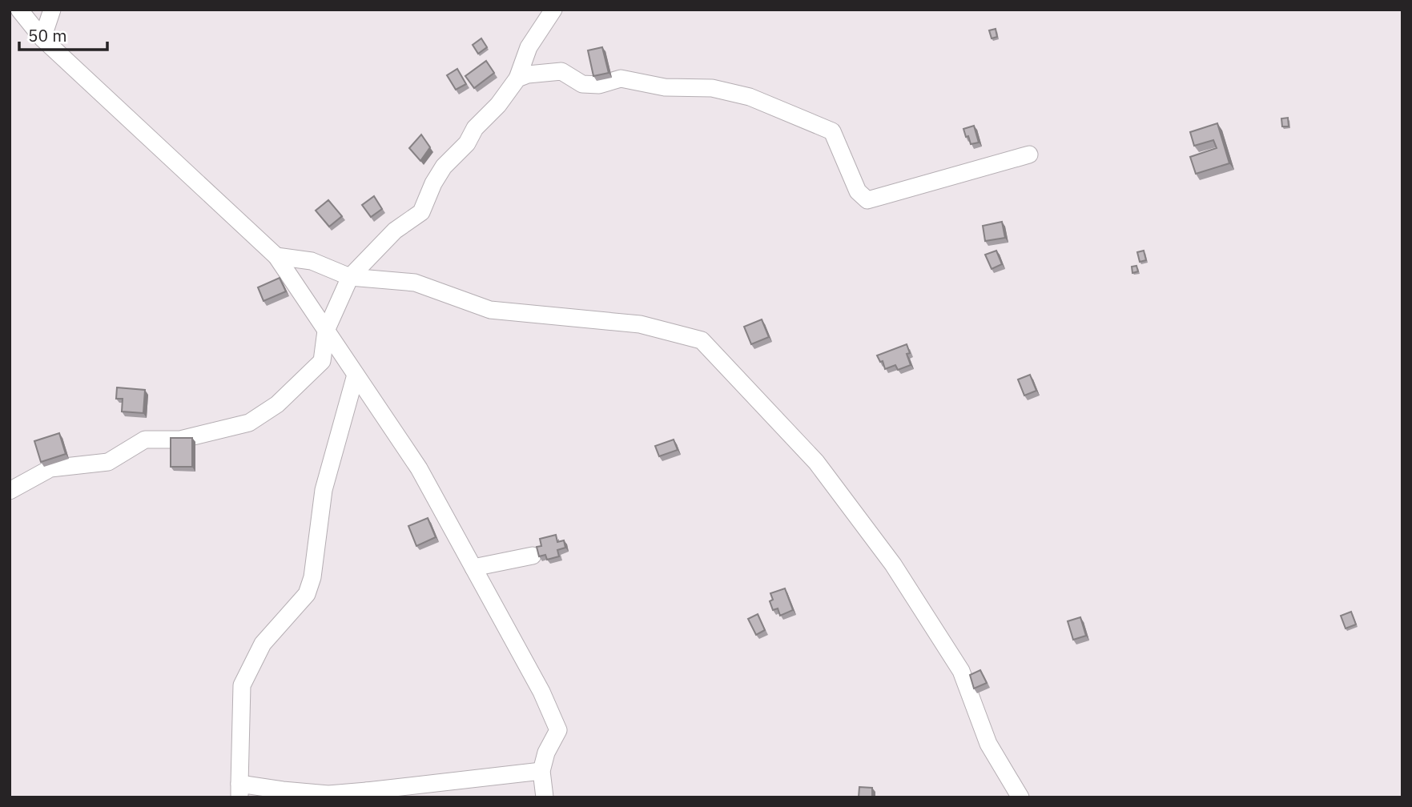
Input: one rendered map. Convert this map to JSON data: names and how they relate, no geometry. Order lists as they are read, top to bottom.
{
  "scale_bar": "50 m"
}
